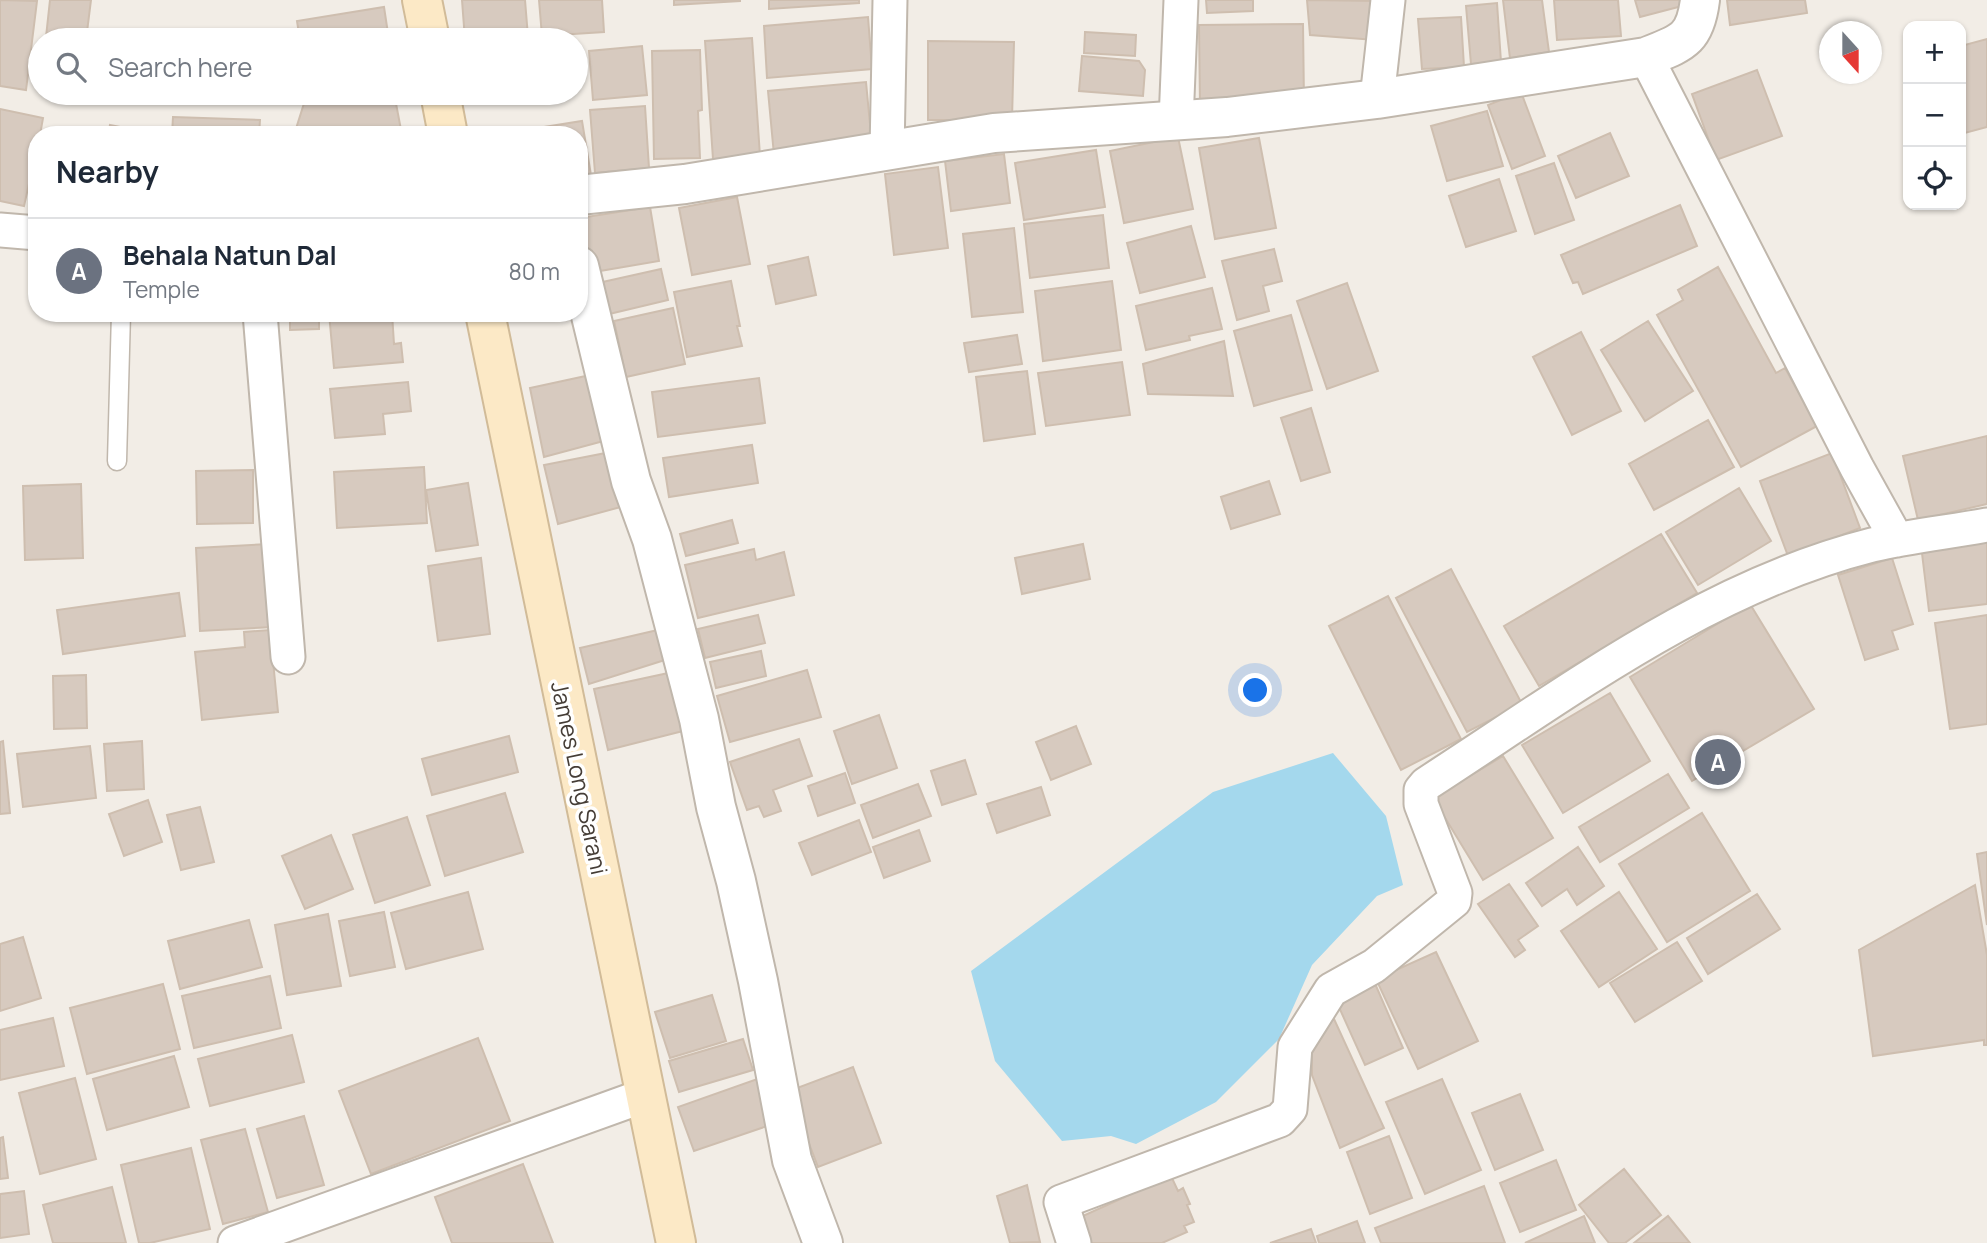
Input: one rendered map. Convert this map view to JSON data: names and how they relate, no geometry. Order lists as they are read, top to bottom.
{
  "streets": {
    "main road": ["James Long Sarani"]
  },
  "north": "bottom",
  "page": {
    "map_buttons": ["+", "−"],
    "search": "Search here",
    "heading": "Nearby",
    "list": [
      {
        "mark": "A",
        "name": "Behala Natun Dal",
        "note": "Temple",
        "value": "80 m"
      }
    ],
    "pins": "A"
  }
}
